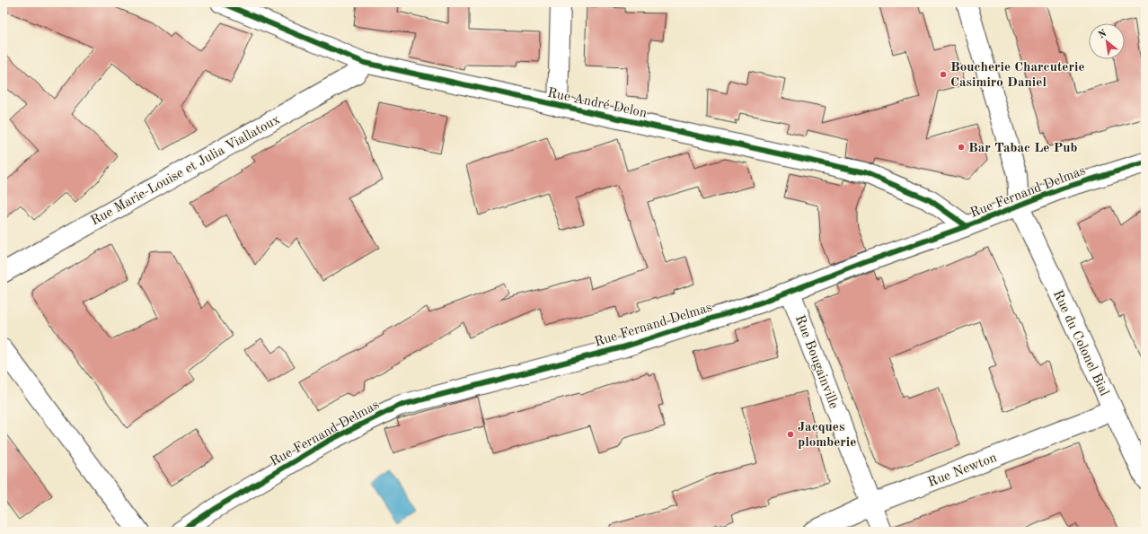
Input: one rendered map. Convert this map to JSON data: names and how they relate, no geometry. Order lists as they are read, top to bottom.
{
  "streets": {
    "street": [
      "Rue André Delon",
      "Rue Marie-Louise et Julia Viallatoux",
      "Rue Fernand Delmas",
      "Rue du Colonel Bial",
      "Rue Bougainville",
      "Rue Newton"
    ]
  },
  "crossings": [
    ["Rue André Delon", "Rue Marie-Louise et Julia Viallatoux"],
    ["Rue André Delon", "Rue Fernand Delmas"],
    ["Rue Fernand Delmas", "Rue du Colonel Bial"],
    ["Rue Fernand Delmas", "Rue Bougainville"],
    ["Rue du Colonel Bial", "Rue Newton"],
    ["Rue Bougainville", "Rue Newton"]
  ],
  "places": ["Boucherie Charcuterie Casimiro Daniel", "Bar Tabac Le Pub", "Jacques plomberie"],
  "north": "top left"
}
